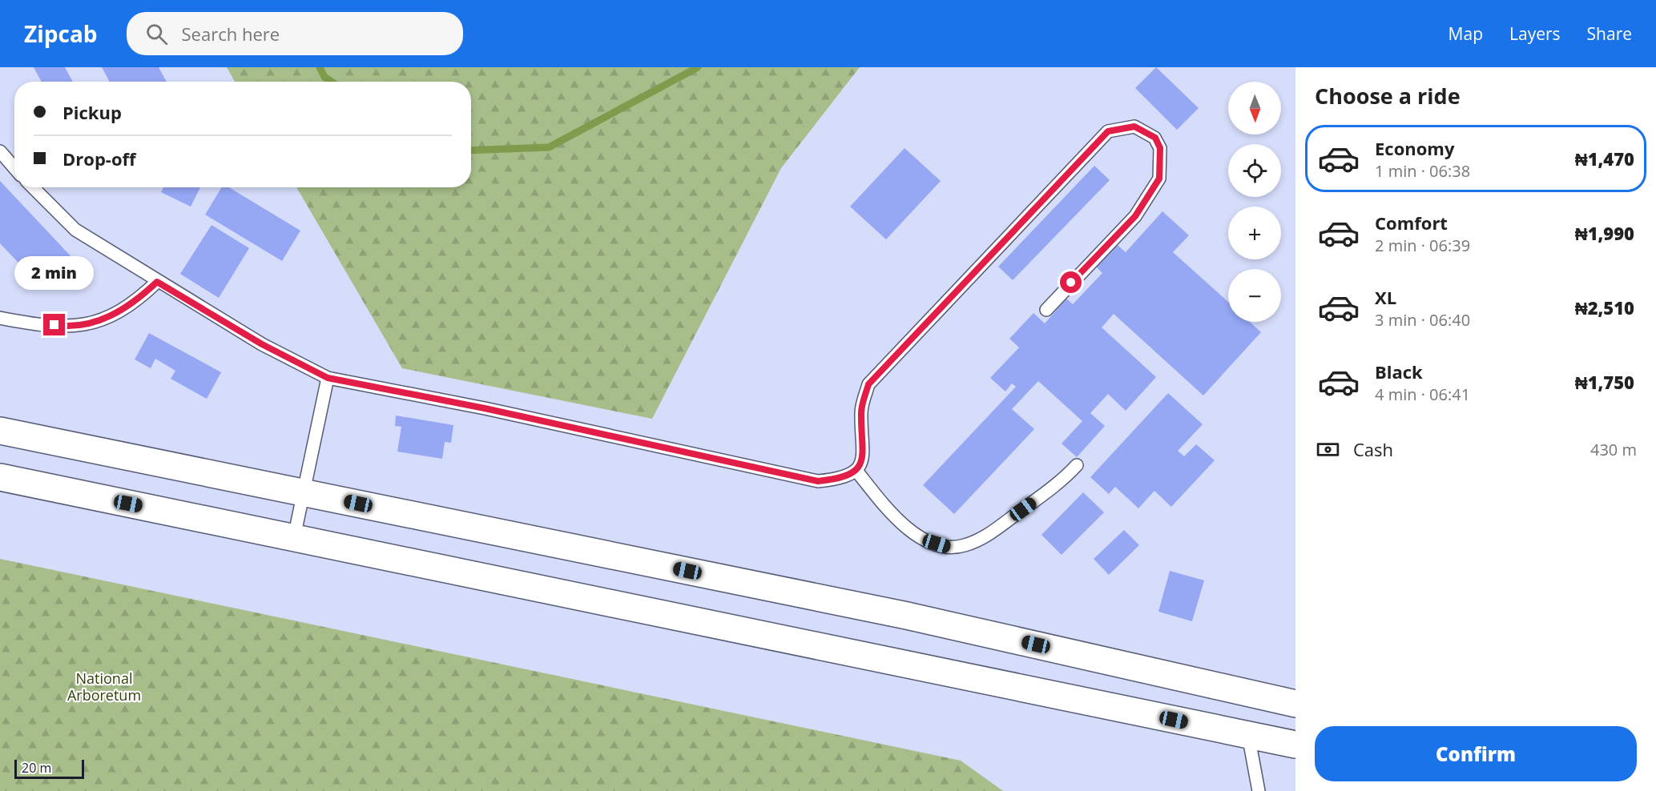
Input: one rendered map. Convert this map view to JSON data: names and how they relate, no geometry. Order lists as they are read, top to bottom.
{
  "parks": ["National Arboretum"],
  "scale_bar": "20 m",
  "north": "bottom",
  "page": {
    "header": "Zipcab",
    "search": "Search here",
    "nav": ["Map", "Layers", "Share"],
    "heading": "Choose a ride",
    "map_buttons": ["+", "−"],
    "banner": ["Pickup", "Drop-off"],
    "list": [
      {
        "name": "Economy",
        "note": "1 min · 06:38",
        "value": "₦1,470"
      },
      {
        "name": "Comfort",
        "note": "2 min · 06:39",
        "value": "₦1,990"
      },
      {
        "name": "XL",
        "note": "3 min · 06:40",
        "value": "₦2,510"
      },
      {
        "name": "Black",
        "note": "4 min · 06:41",
        "value": "₦1,750"
      }
    ],
    "bubble": "2 min",
    "pay": ["Cash", "430 m"],
    "buttons": "Confirm",
    "scale": "20 m"
  }
}
